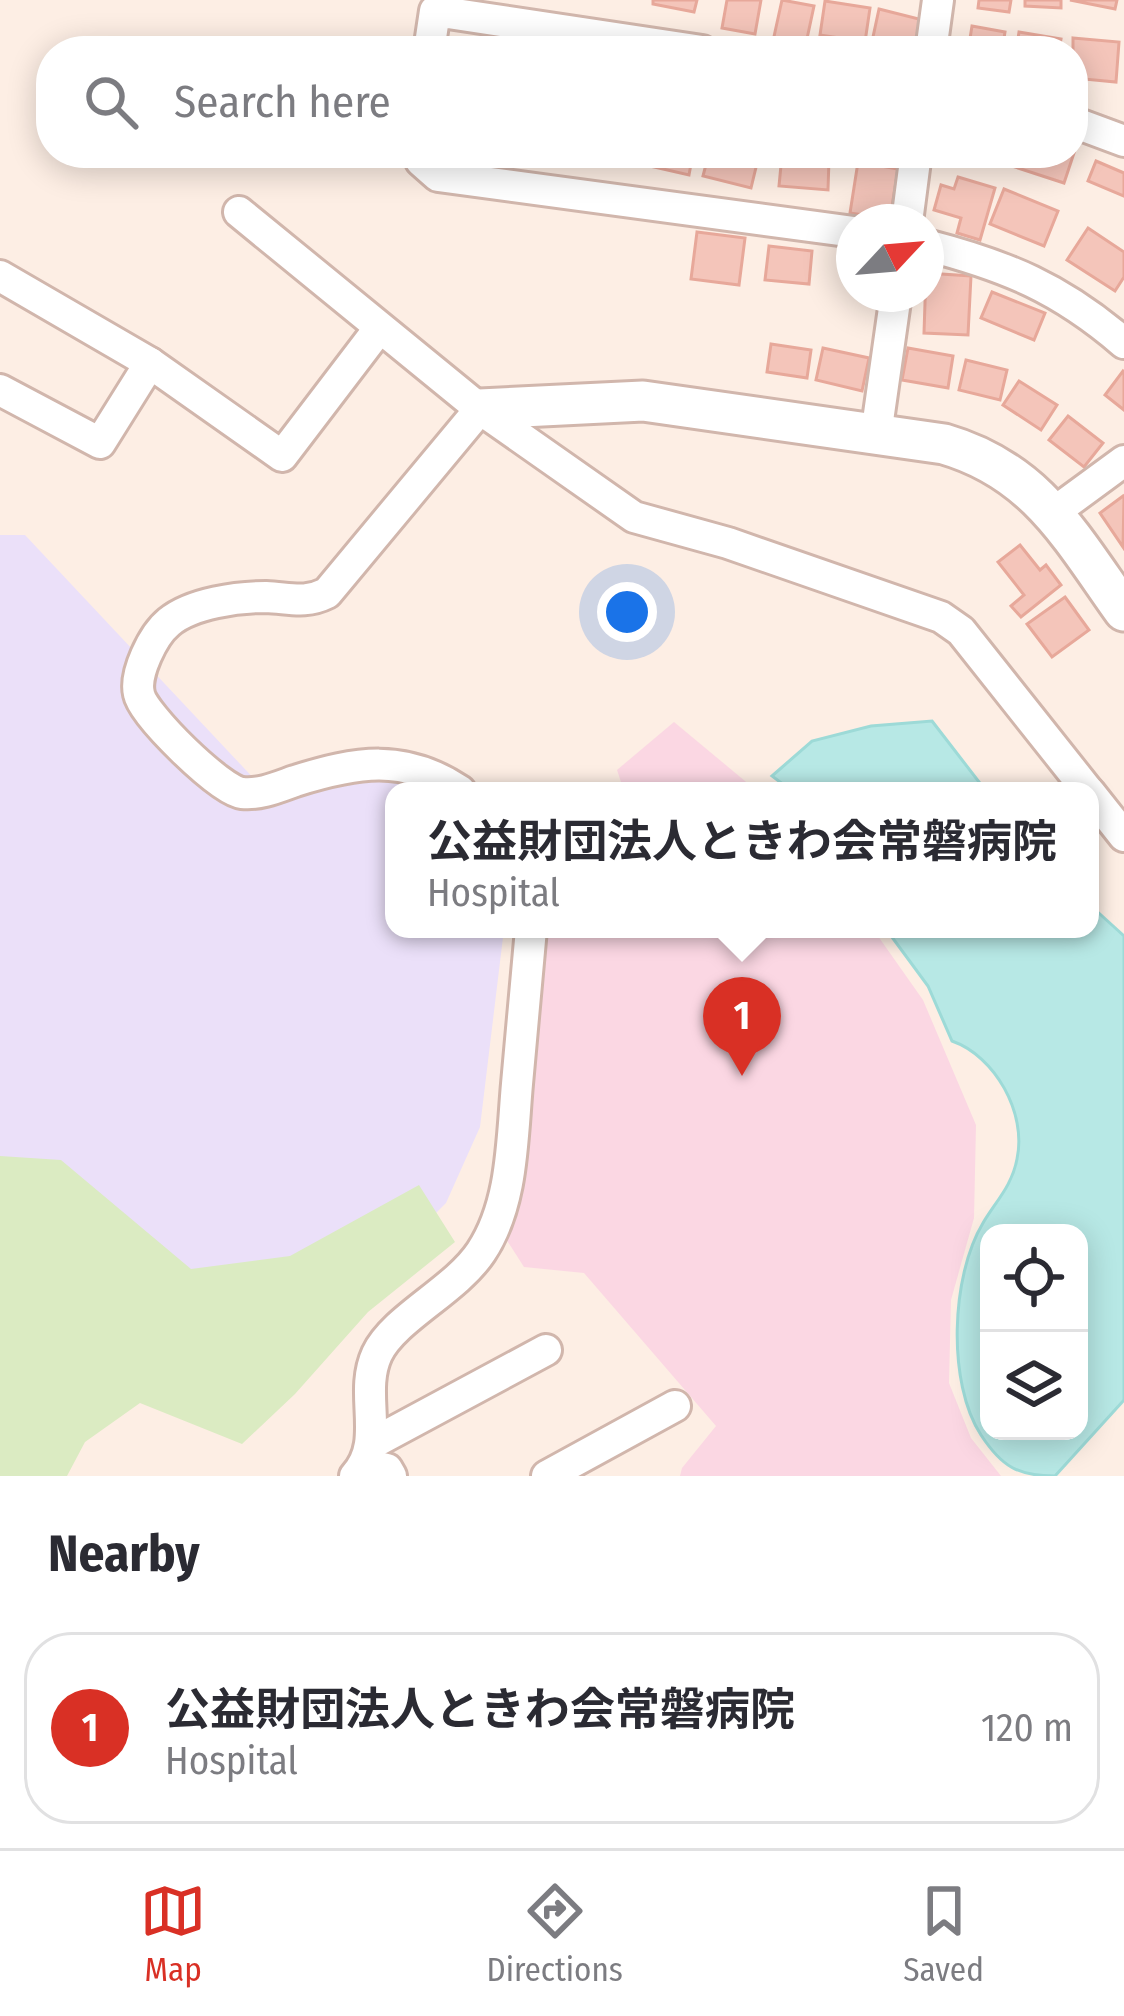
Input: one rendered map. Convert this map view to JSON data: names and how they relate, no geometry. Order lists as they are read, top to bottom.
{
  "north": "top right",
  "page": {
    "search": "Search here",
    "popup": ["公益財団法人ときわ会常磐病院", "Hospital"],
    "pins": "1",
    "heading": "Nearby",
    "list": [
      {
        "mark": "1",
        "name": "公益財団法人ときわ会常磐病院",
        "note": "Hospital",
        "value": "120 m"
      }
    ],
    "nav": ["Map", "Directions", "Saved"]
  }
}
